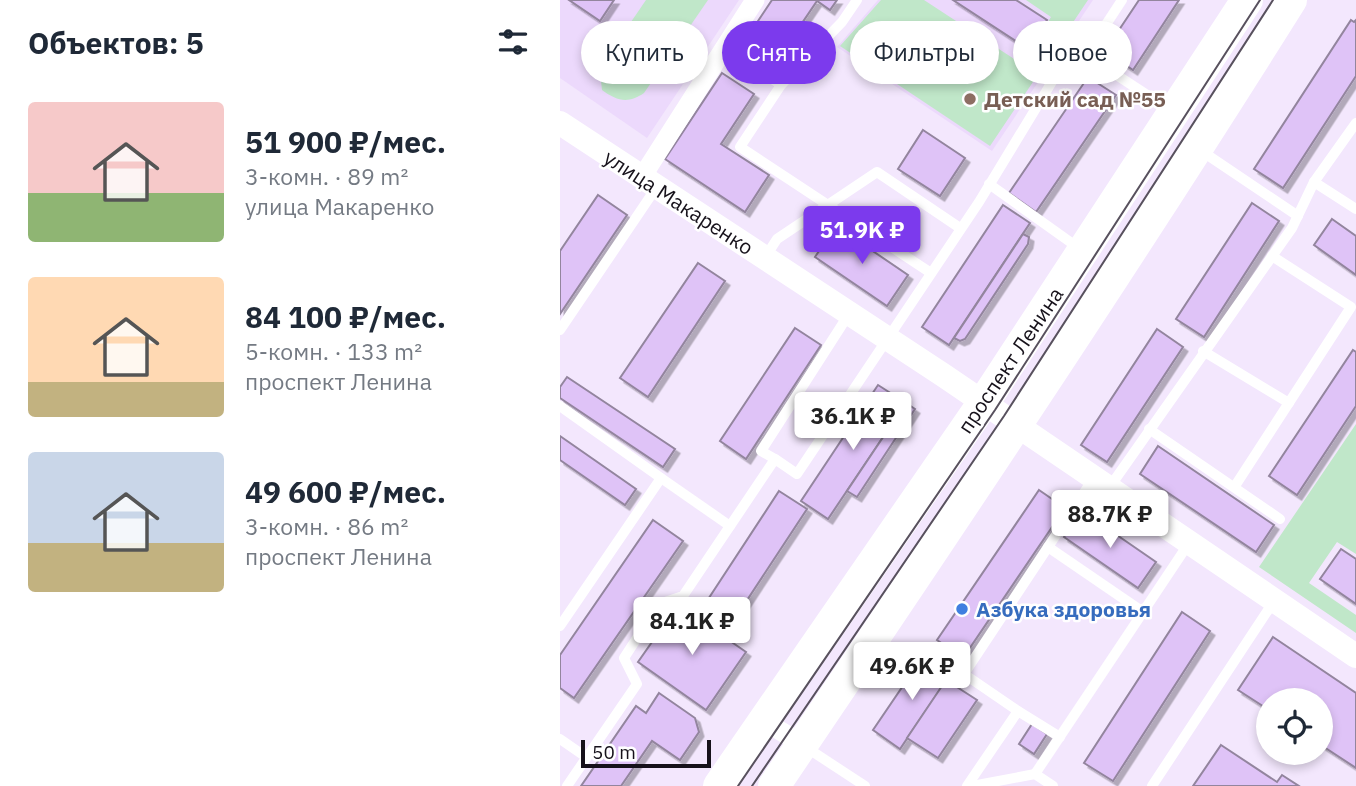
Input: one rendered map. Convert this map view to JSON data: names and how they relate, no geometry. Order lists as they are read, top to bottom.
{
  "streets": {
    "main road": ["проспект Ленина"],
    "street": ["улица Макаренко"]
  },
  "crossings": [
    ["улица Макаренко", "проспект Ленина"]
  ],
  "places": ["Детский сад №55", "Азбука здоровья"],
  "scale_bar": "50 m",
  "page": {
    "heading": "Объектов: 5",
    "chip": [
      "Купить",
      "Снять",
      "Фильтры",
      "Новое"
    ],
    "list": [
      {
        "name": "51 900 ₽/мес.",
        "note": "3-комн. · 89 m² · улица Макаренко"
      },
      {
        "name": "84 100 ₽/мес.",
        "note": "5-комн. · 133 m² · проспект Ленина"
      },
      {
        "name": "49 600 ₽/мес.",
        "note": "3-комн. · 86 m² · проспект Ленина"
      }
    ],
    "price": [
      "51.9K ₽",
      "36.1K ₽",
      "88.7K ₽",
      "84.1K ₽",
      "49.6K ₽"
    ],
    "scale": "50 m"
  }
}
